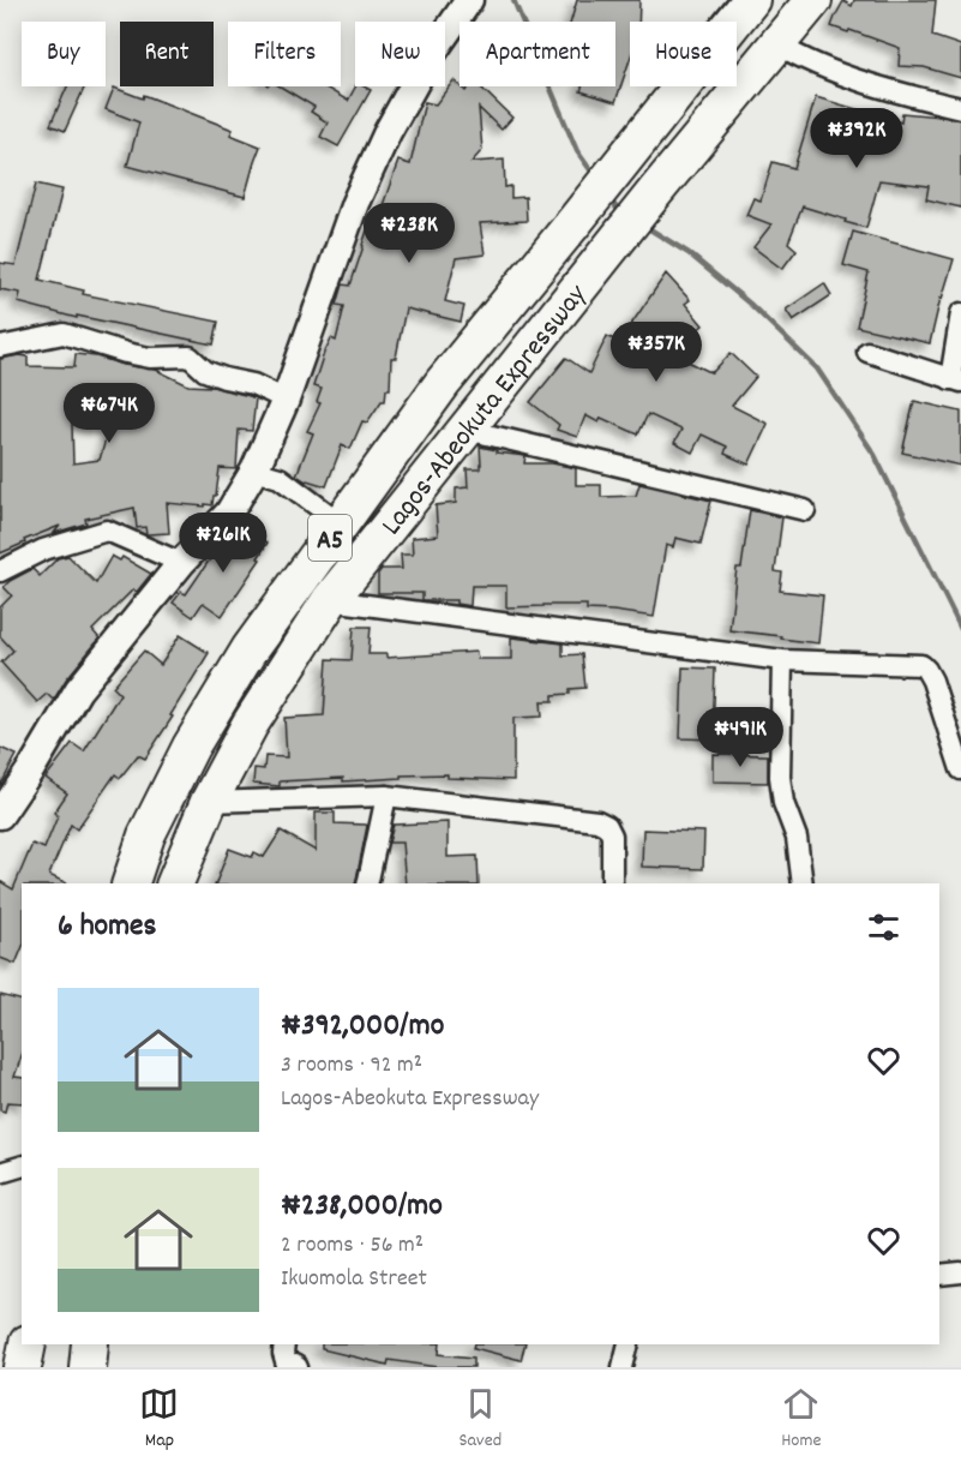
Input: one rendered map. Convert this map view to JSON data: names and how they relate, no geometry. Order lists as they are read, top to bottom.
{
  "streets": {
    "highway": ["Lagos-Abeokuta Expressway", "A5"]
  },
  "page": {
    "chip": [
      "Buy",
      "Rent",
      "Filters",
      "New",
      "Apartment",
      "House"
    ],
    "price": [
      "₦392K",
      "₦238K",
      "₦357K",
      "₦674K",
      "₦261K",
      "₦491K"
    ],
    "heading": "6 homes",
    "list": [
      {
        "name": "₦392,000/mo",
        "note": "3 rooms · 92 m² · Lagos-Abeokuta Expressway"
      },
      {
        "name": "₦238,000/mo",
        "note": "2 rooms · 56 m² · Ikuomola Street"
      }
    ],
    "tabs": ["Map", "Saved", "Home"]
  }
}
